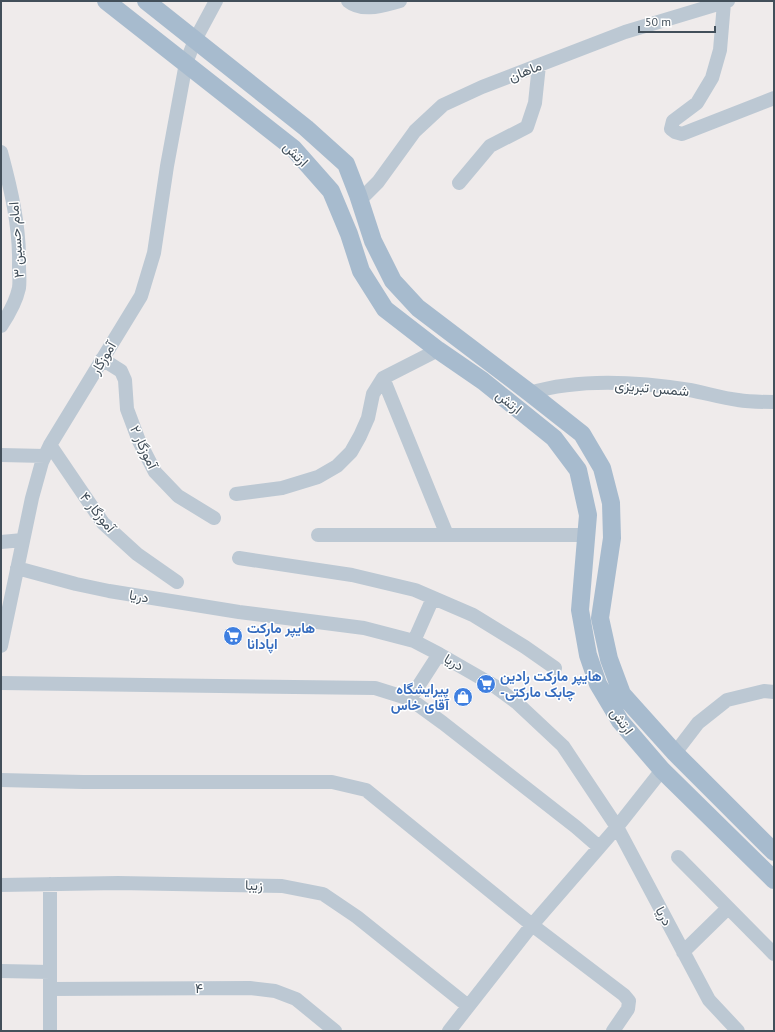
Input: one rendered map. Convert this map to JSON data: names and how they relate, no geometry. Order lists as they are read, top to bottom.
{
  "streets": {
    "main road": ["ارتش"],
    "street": [
      "ماهان",
      "امام حسین ۳",
      "آموزگار",
      "شمس تبریزی",
      "آموزگار ۲",
      "آموزگار ۴",
      "دریا",
      "زیبا",
      "۴"
    ]
  },
  "crossings": [
    ["ماهان", "ارتش"],
    ["ارتش", "آموزگار"],
    ["ارتش", "شمس تبریزی"],
    ["آموزگار", "آموزگار ۲"],
    ["آموزگار", "آموزگار ۴"],
    ["آموزگار", "دریا"]
  ],
  "places": {
    "supermarket": ["هایپر مارکت اپادانا", "هایپر مارکت رادین -چابک مارکتی"],
    "shop": ["پیرایشگاه آقای خاس"]
  },
  "scale_bar": "50 m"
}
